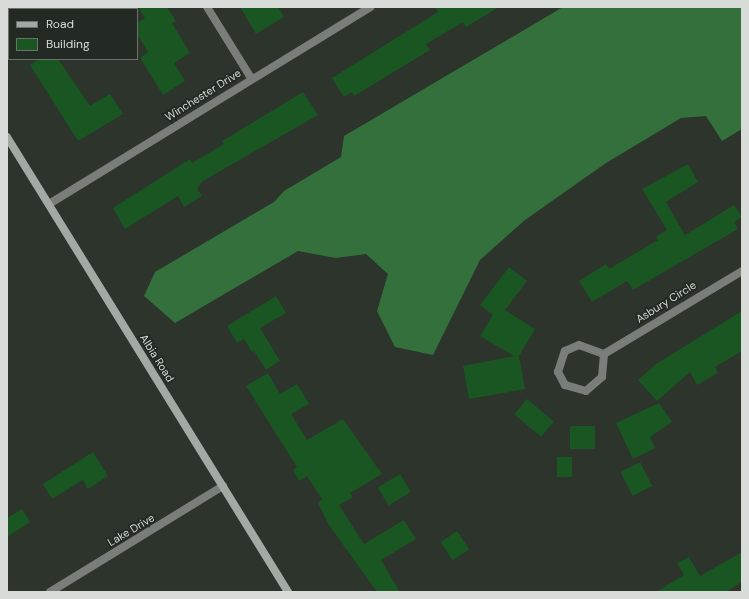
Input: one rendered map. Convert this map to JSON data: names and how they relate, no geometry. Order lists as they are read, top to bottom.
{
  "streets": {
    "street": [
      "Winchester Drive",
      "Asbury Circle",
      "Albia Road",
      "Lake Drive"
    ]
  },
  "crossings": [
    ["Winchester Drive", "Albia Road"],
    ["Albia Road", "Lake Drive"]
  ],
  "legend": ["Road", "Building"]
}
